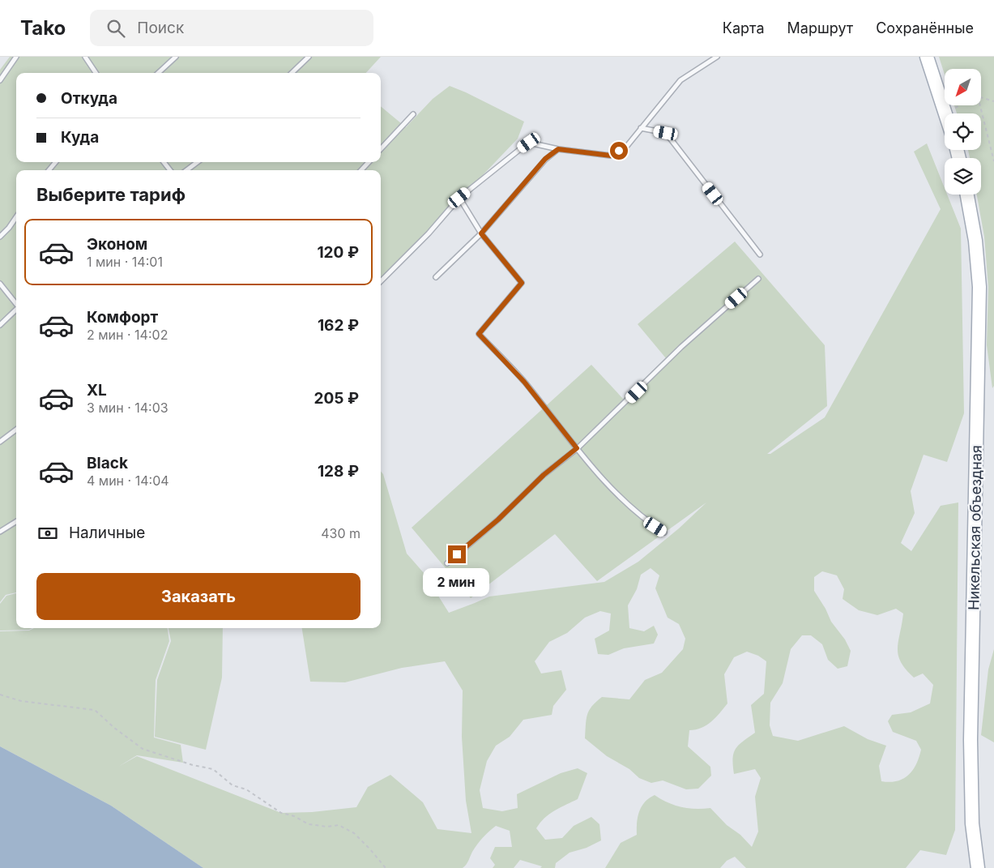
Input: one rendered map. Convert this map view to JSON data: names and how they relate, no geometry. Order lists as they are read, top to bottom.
{
  "streets": {
    "main road": ["Никельская объездная"]
  },
  "north": "bottom left",
  "page": {
    "header": "Tako",
    "search": "Поиск",
    "nav": ["Карта", "Маршрут", "Сохранённые"],
    "banner": ["Откуда", "Куда"],
    "heading": "Выберите тариф",
    "list": [
      {
        "name": "Эконом",
        "note": "1 мин · 14:01",
        "value": "120 ₽"
      },
      {
        "name": "Комфорт",
        "note": "2 мин · 14:02",
        "value": "162 ₽"
      },
      {
        "name": "XL",
        "note": "3 мин · 14:03",
        "value": "205 ₽"
      },
      {
        "name": "Black",
        "note": "4 мин · 14:04",
        "value": "128 ₽"
      }
    ],
    "pay": ["Наличные", "430 m"],
    "buttons": "Заказать",
    "bubble": "2 мин"
  }
}
